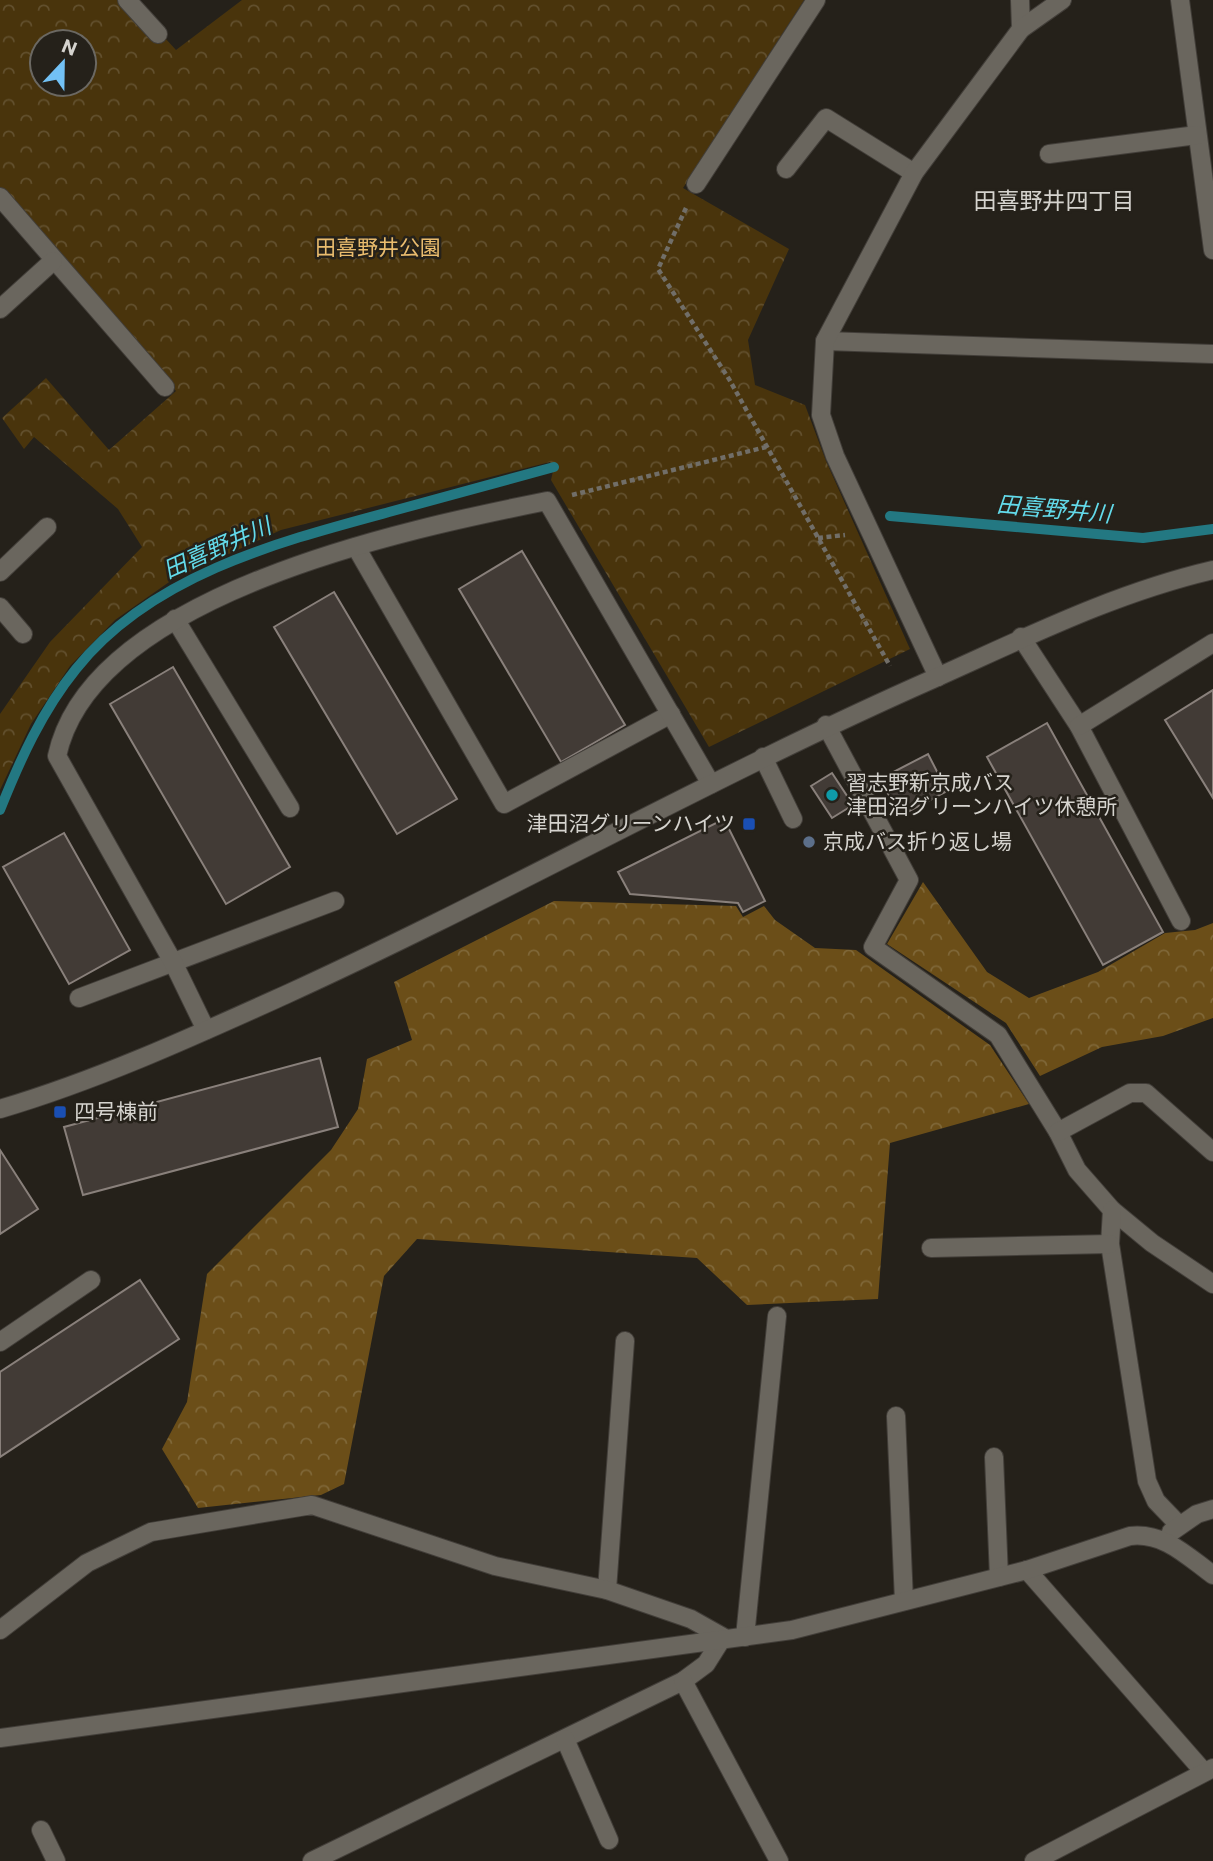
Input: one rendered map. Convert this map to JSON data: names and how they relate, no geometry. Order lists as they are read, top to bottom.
{
  "districts": ["田喜野井四丁目"],
  "water": ["田喜野井川"],
  "parks": ["田喜野井公園"],
  "places": {
    "other": ["習志野新京成バス 津田沼グリーンハイツ休憩所", "京成バス折り返し場"],
    "transit": ["津田沼グリーンハイツ", "四号棟前"]
  },
  "north": "top"
}
